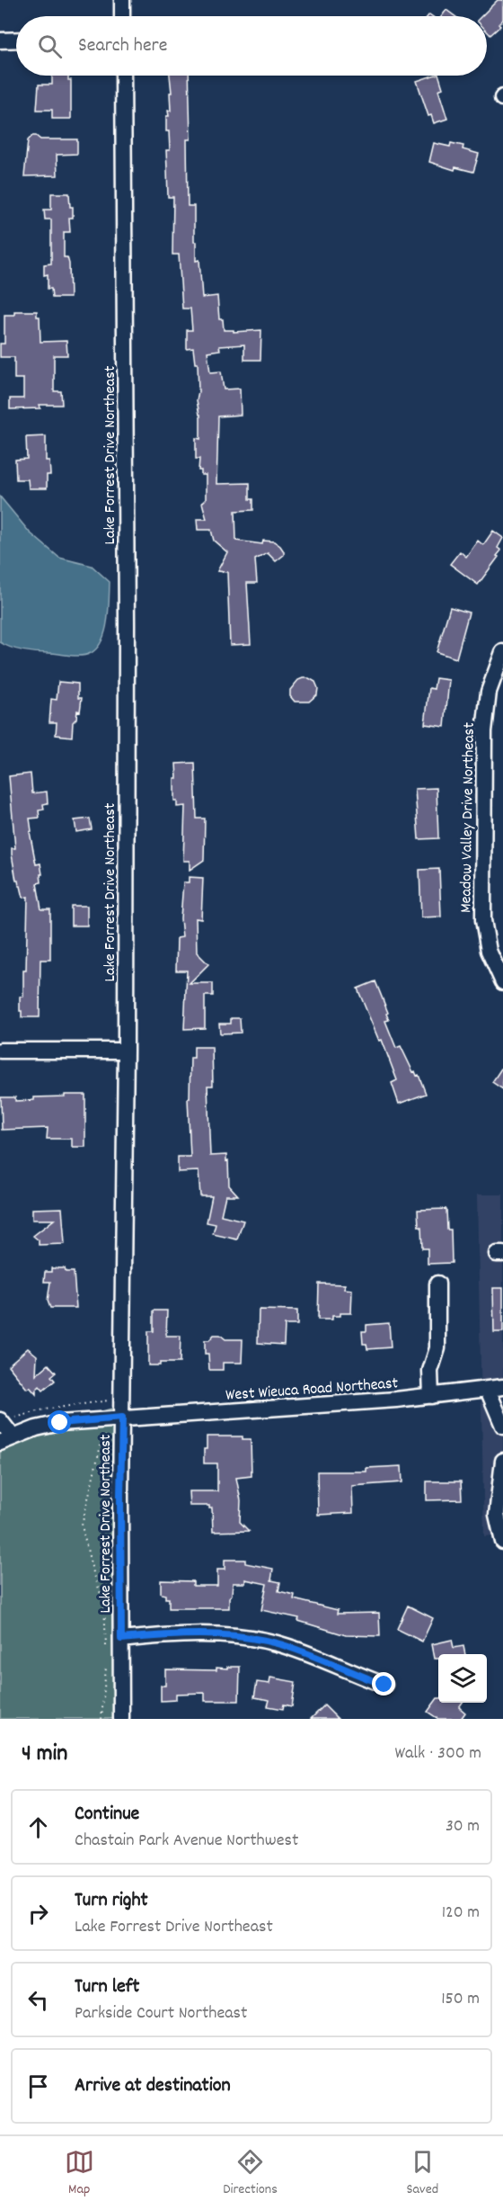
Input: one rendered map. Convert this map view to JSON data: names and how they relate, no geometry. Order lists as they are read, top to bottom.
{
  "streets": {
    "street": ["Lake Forrest Drive Northeast", "Meadow Valley Drive Northeast", "West Wieuca Road Northeast"]
  },
  "crossings": [
    ["Lake Forrest Drive Northeast", "West Wieuca Road Northeast"]
  ],
  "page": {
    "search": "Search here",
    "heading": ["4 min", "Walk · 300 m"],
    "list": [
      ["Continue", "Chastain Park Avenue Northwest", "30 m"],
      ["Turn right", "Lake Forrest Drive Northeast", "120 m"],
      ["Turn left", "Parkside Court Northeast", "150 m"],
      "Arrive at destination"
    ],
    "nav": ["Map", "Directions", "Saved"]
  }
}
